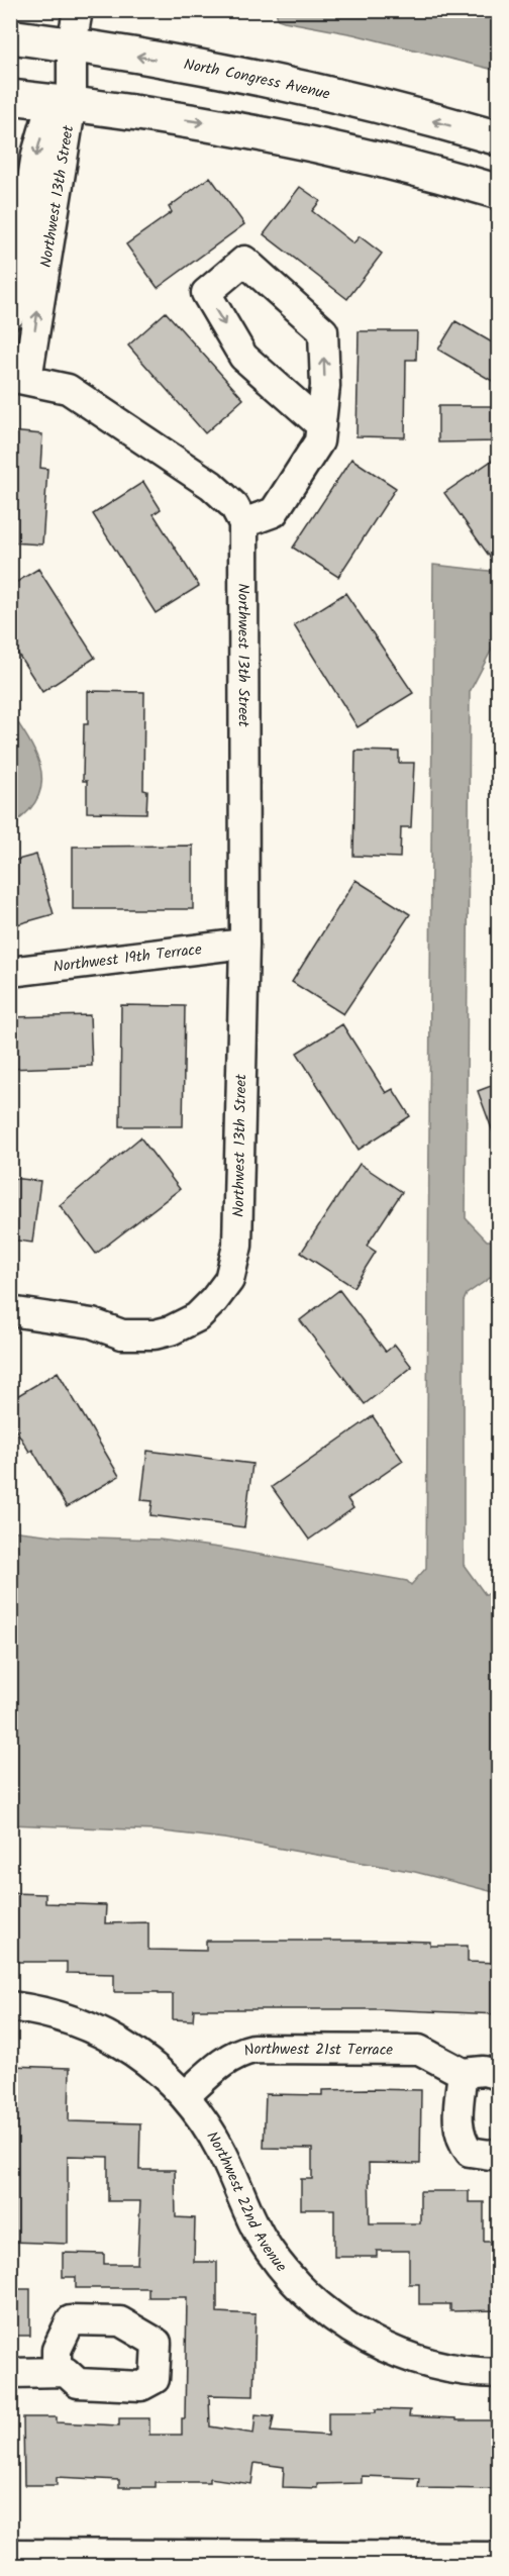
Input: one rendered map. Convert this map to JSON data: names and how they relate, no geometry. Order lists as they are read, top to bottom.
{
  "streets": {
    "main road": ["North Congress Avenue"],
    "street": [
      "Northwest 13th Street",
      "Northwest 19th Terrace",
      "Northwest 21st Terrace",
      "Northwest 22nd Avenue"
    ]
  },
  "crossings": [
    ["North Congress Avenue", "Northwest 13th Street"],
    ["Northwest 13th Street", "Northwest 19th Terrace"],
    ["Northwest 21st Terrace", "Northwest 22nd Avenue"]
  ]
}
